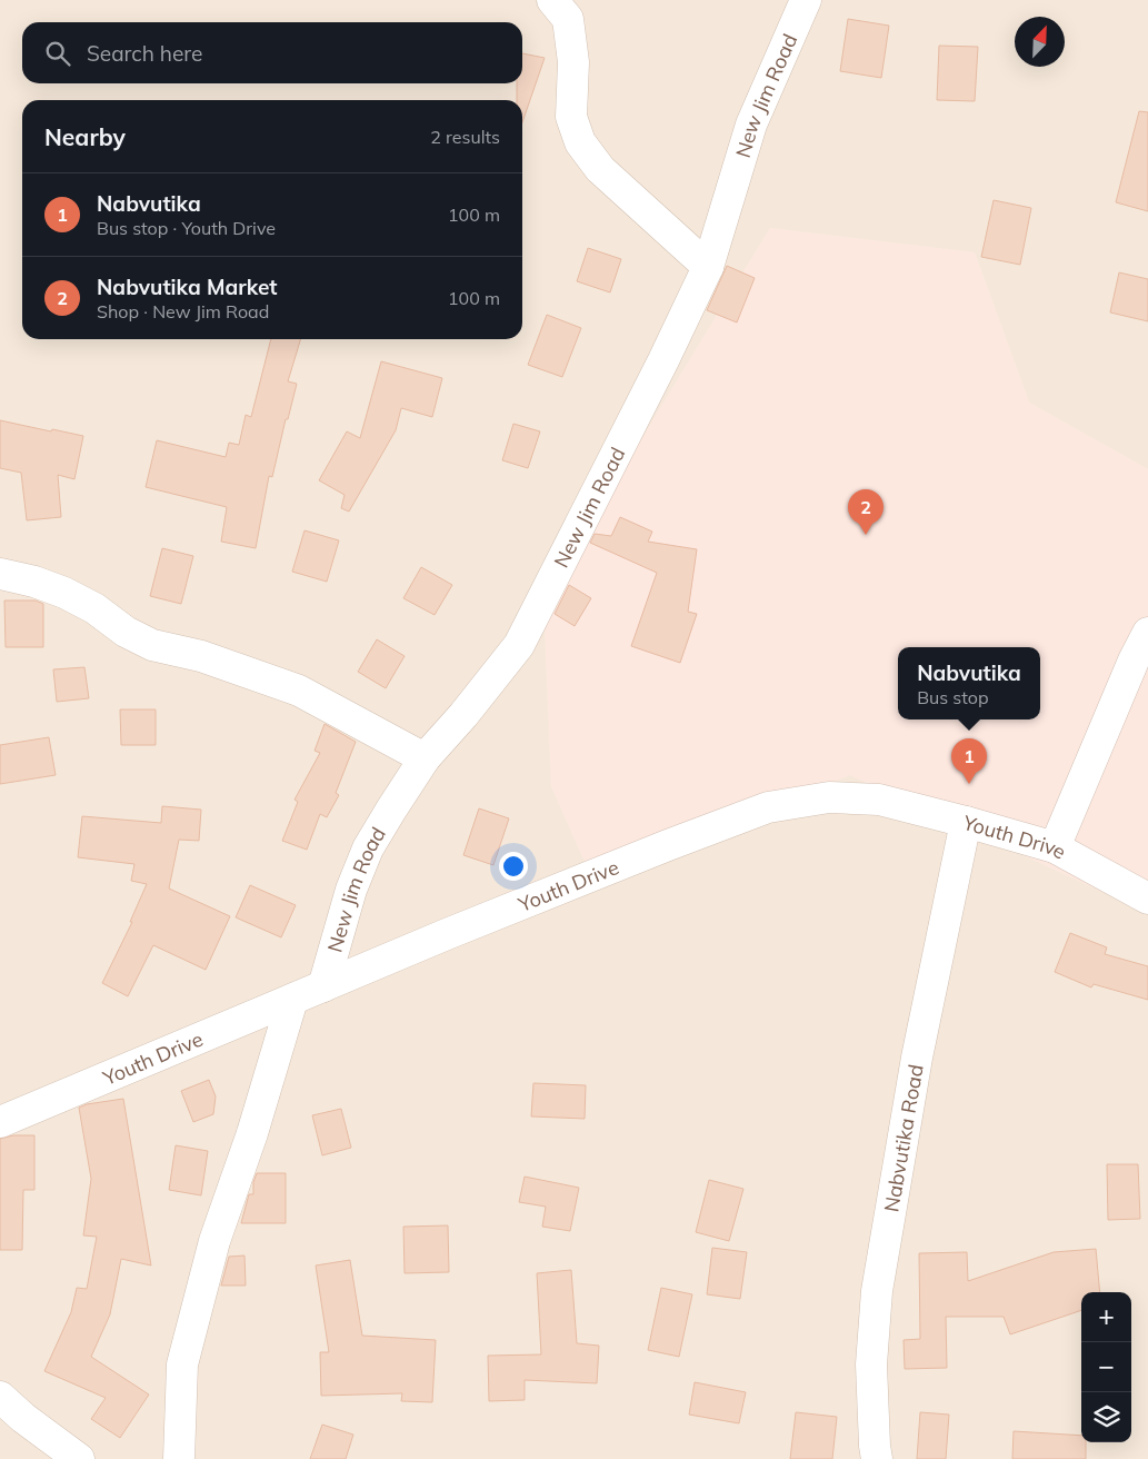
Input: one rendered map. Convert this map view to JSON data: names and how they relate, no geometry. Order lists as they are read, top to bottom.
{
  "streets": {
    "street": ["New Jim Road", "Youth Drive", "Nabvutika Road"]
  },
  "crossings": [
    ["New Jim Road", "Youth Drive"],
    ["Youth Drive", "Nabvutika Road"]
  ],
  "north": "top right",
  "page": {
    "search": "Search here",
    "heading": ["Nearby", "2 results"],
    "list": [
      {
        "mark": "1",
        "name": "Nabvutika",
        "note": "Bus stop · Youth Drive",
        "value": "100 m"
      },
      {
        "mark": "2",
        "name": "Nabvutika Market",
        "note": "Shop · New Jim Road",
        "value": "100 m"
      }
    ],
    "pins": ["2", "1"],
    "popup": ["Nabvutika", "Bus stop"],
    "map_buttons": ["+", "−"]
  }
}
